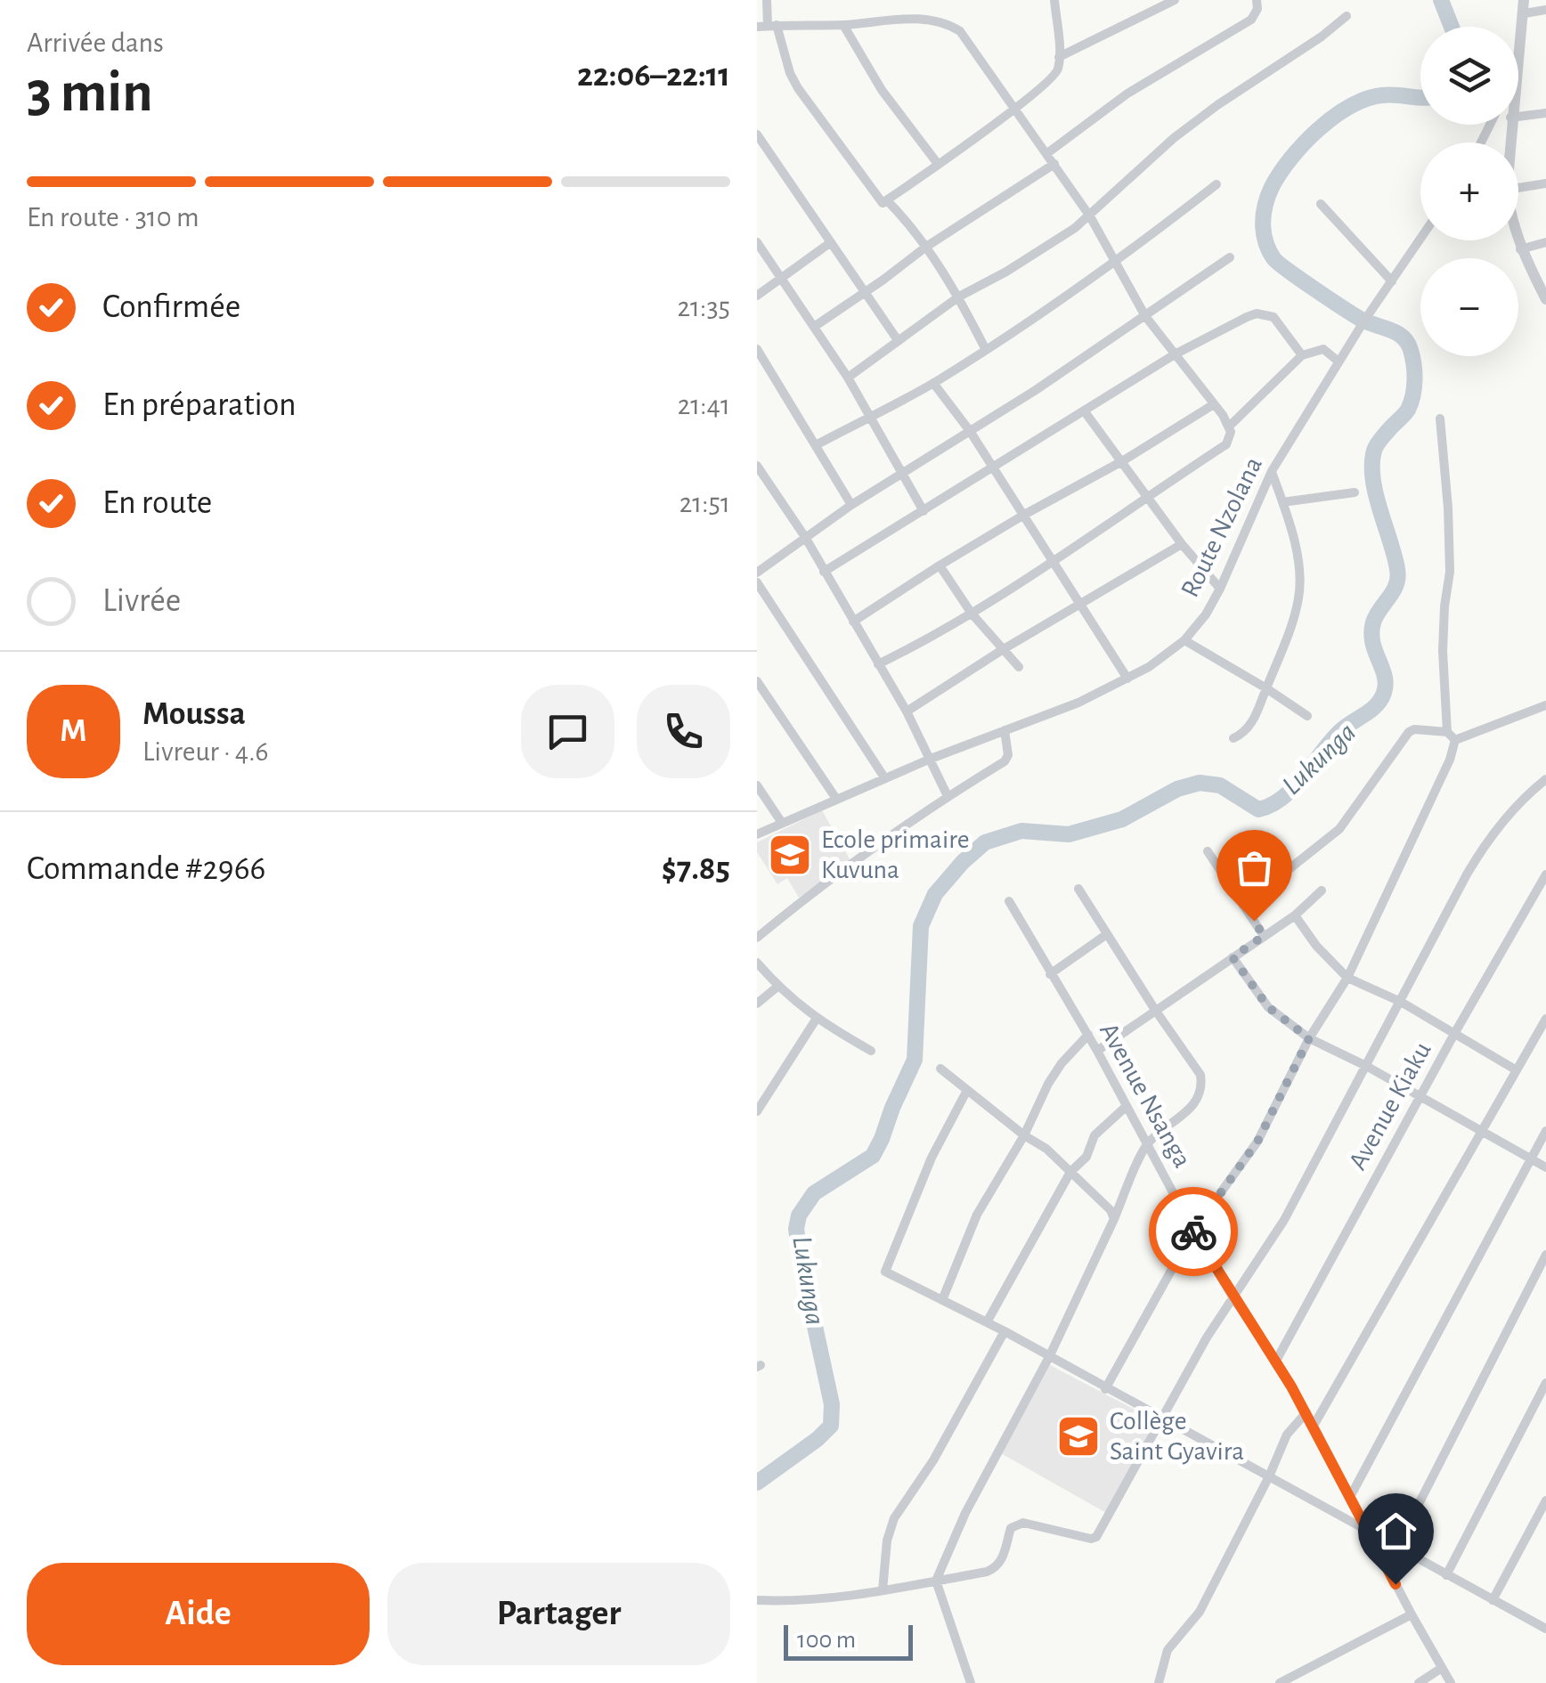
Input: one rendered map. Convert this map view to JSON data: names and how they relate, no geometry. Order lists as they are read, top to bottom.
{
  "streets": {
    "street": ["Route Nzolana", "Avenue Nsanga", "Avenue Kiaku"]
  },
  "crossings": [
    ["Avenue Nsanga", "Avenue Kiaku"]
  ],
  "water": ["Lukunga"],
  "places": {
    "school or university": ["Ecole primaire Kuvuna", "Collège Saint Gyavira"]
  },
  "scale_bar": "100 m",
  "page": {
    "heading": ["3 min", "Arrivée dans", "22:06–22:11"],
    "panel": [
      "Moussa",
      "Livreur · 4.6",
      "Commande #2966",
      "$7.85"
    ],
    "map_buttons": ["+", "−"],
    "bar": "En route · 310 m",
    "list": [
      ["Confirmée", "21:35"],
      ["En préparation", "21:41"],
      ["En route", "21:51"],
      "Livrée"
    ],
    "round": "M",
    "buttons": ["Aide", "Partager"],
    "scale": "100 m"
  }
}
